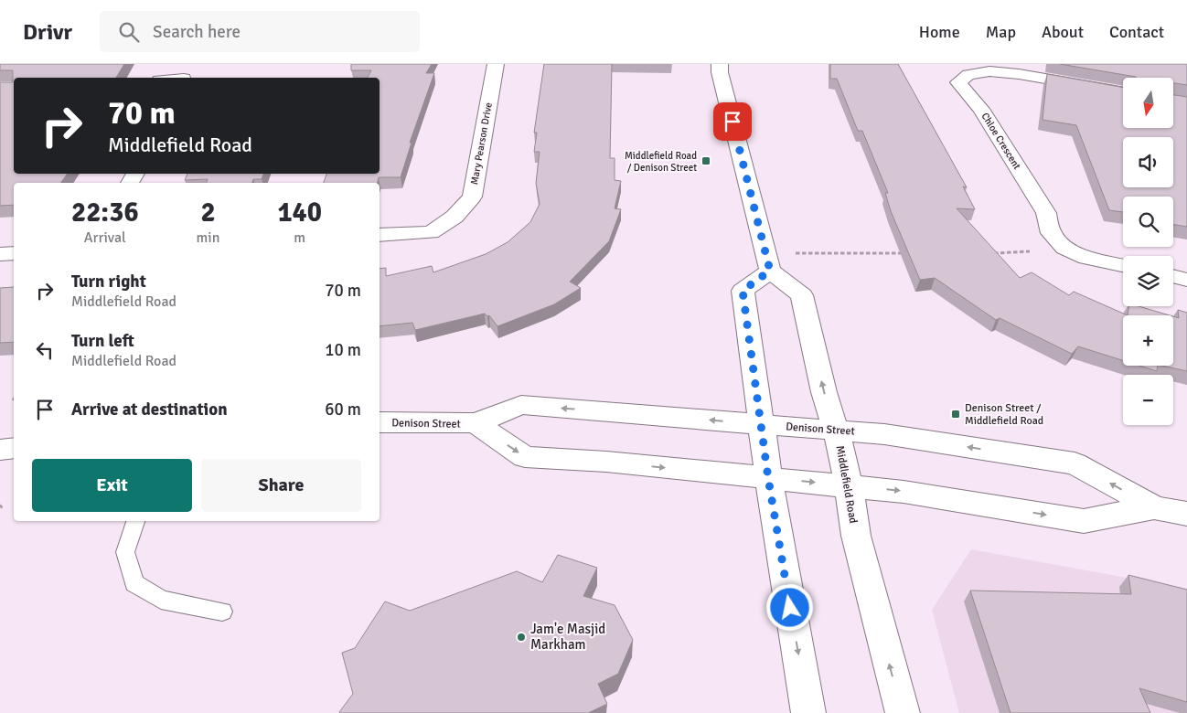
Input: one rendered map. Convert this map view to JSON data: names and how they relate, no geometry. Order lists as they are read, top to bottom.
{
  "streets": {
    "street": [
      "Chloe Crescent",
      "Mary Pearson Drive",
      "Denison Street",
      "Middlefield Road"
    ]
  },
  "crossings": [
    ["Denison Street", "Middlefield Road"]
  ],
  "places": {
    "transit": ["Middlefield Road / Denison Street", "Denison Street / Middlefield Road"],
    "other": ["Jam'e Masjid Markham"]
  },
  "north": "bottom",
  "page": {
    "header": "Drivr",
    "search": "Search here",
    "nav": [
      "Home",
      "Map",
      "About",
      "Contact"
    ],
    "map_buttons": ["+", "−"],
    "turn": ["70 m", "Middlefield Road"],
    "eta": [
      "22:36",
      "Arrival",
      "2",
      "min",
      "140",
      "m"
    ],
    "list": [
      {
        "name": "Turn right",
        "note": "Middlefield Road",
        "value": "70 m"
      },
      {
        "name": "Turn left",
        "note": "Middlefield Road",
        "value": "10 m"
      },
      {
        "name": "Arrive at destination",
        "value": "60 m"
      }
    ],
    "buttons": ["Exit", "Share"]
  }
}
